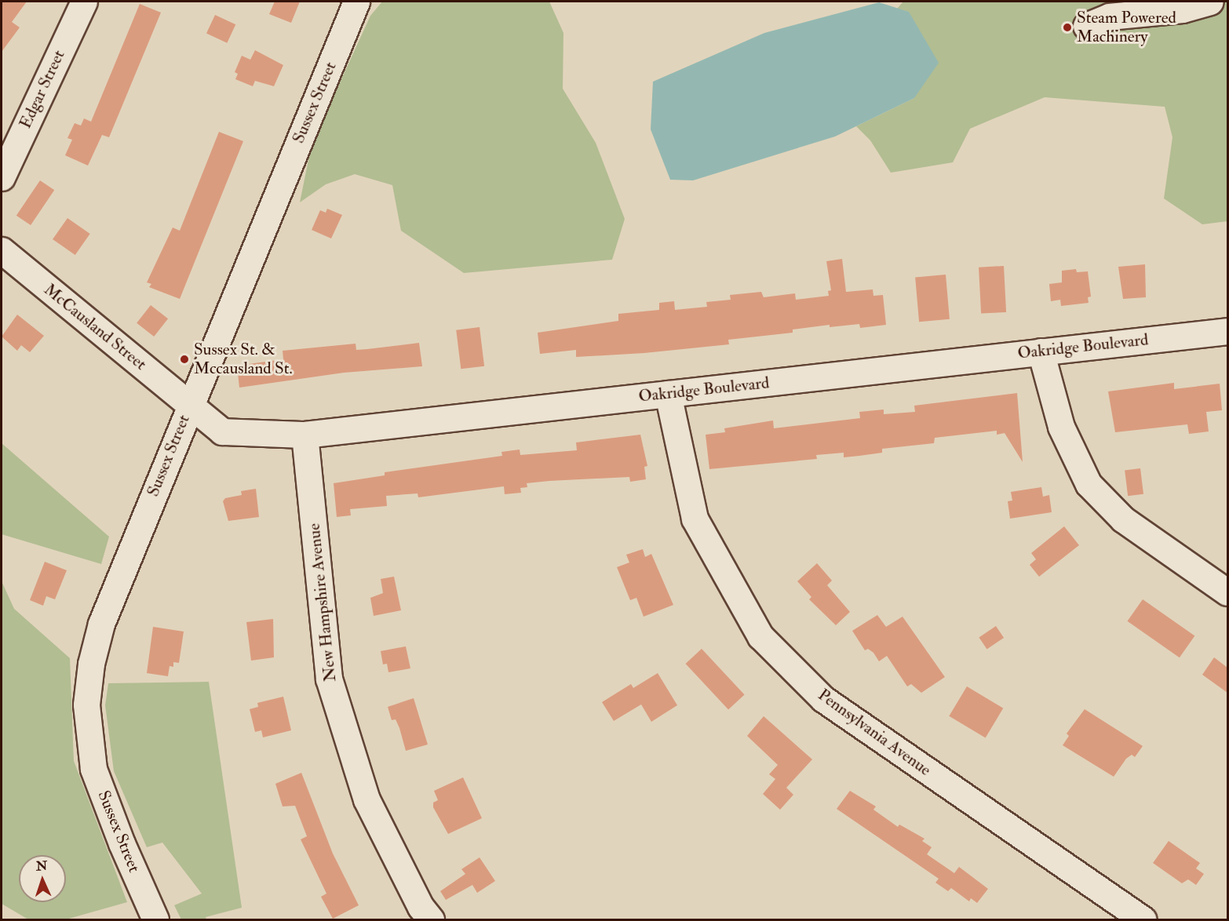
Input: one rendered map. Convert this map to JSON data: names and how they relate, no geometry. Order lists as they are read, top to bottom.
{
  "streets": {
    "street": [
      "Edgar Street",
      "Sussex Street",
      "McCausland Street",
      "Oakridge Boulevard",
      "New Hampshire Avenue",
      "Pennsylvania Avenue"
    ]
  },
  "crossings": [
    ["Sussex Street", "McCausland Street"],
    ["Sussex Street", "Oakridge Boulevard"],
    ["McCausland Street", "Oakridge Boulevard"],
    ["Oakridge Boulevard", "New Hampshire Avenue"],
    ["Oakridge Boulevard", "Pennsylvania Avenue"]
  ],
  "places": ["Steam Powered Machinery", "Sussex St. & Mccausland St."],
  "north": "top"
}
